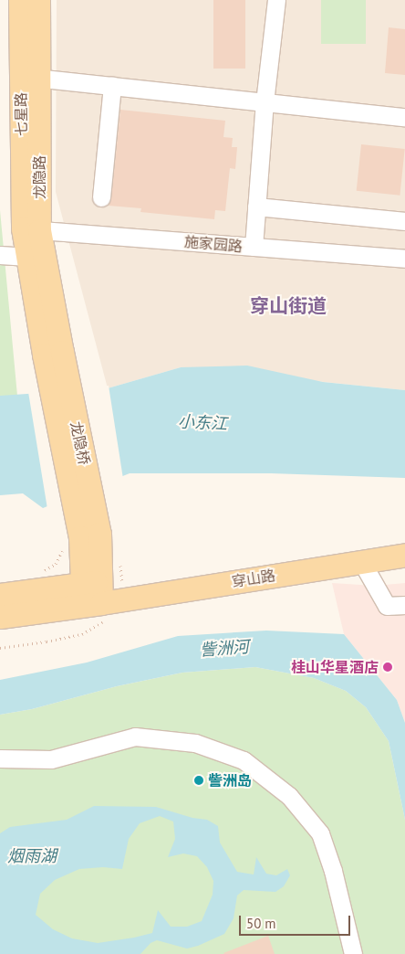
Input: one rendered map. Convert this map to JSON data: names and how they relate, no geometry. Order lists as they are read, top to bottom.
{
  "streets": {
    "main road": [
      "七星路",
      "龙隐路",
      "龙隐桥",
      "穿山路"
    ],
    "street": ["施家园路"]
  },
  "crossings": [
    ["七星路", "龙隐路"],
    ["龙隐路", "施家园路"],
    ["龙隐路", "龙隐桥"]
  ],
  "districts": ["穿山街道"],
  "water": ["小东江", "訾洲河", "烟雨湖"],
  "places": ["桂山华星酒店", "訾洲岛"],
  "scale_bar": "50 m"
}
